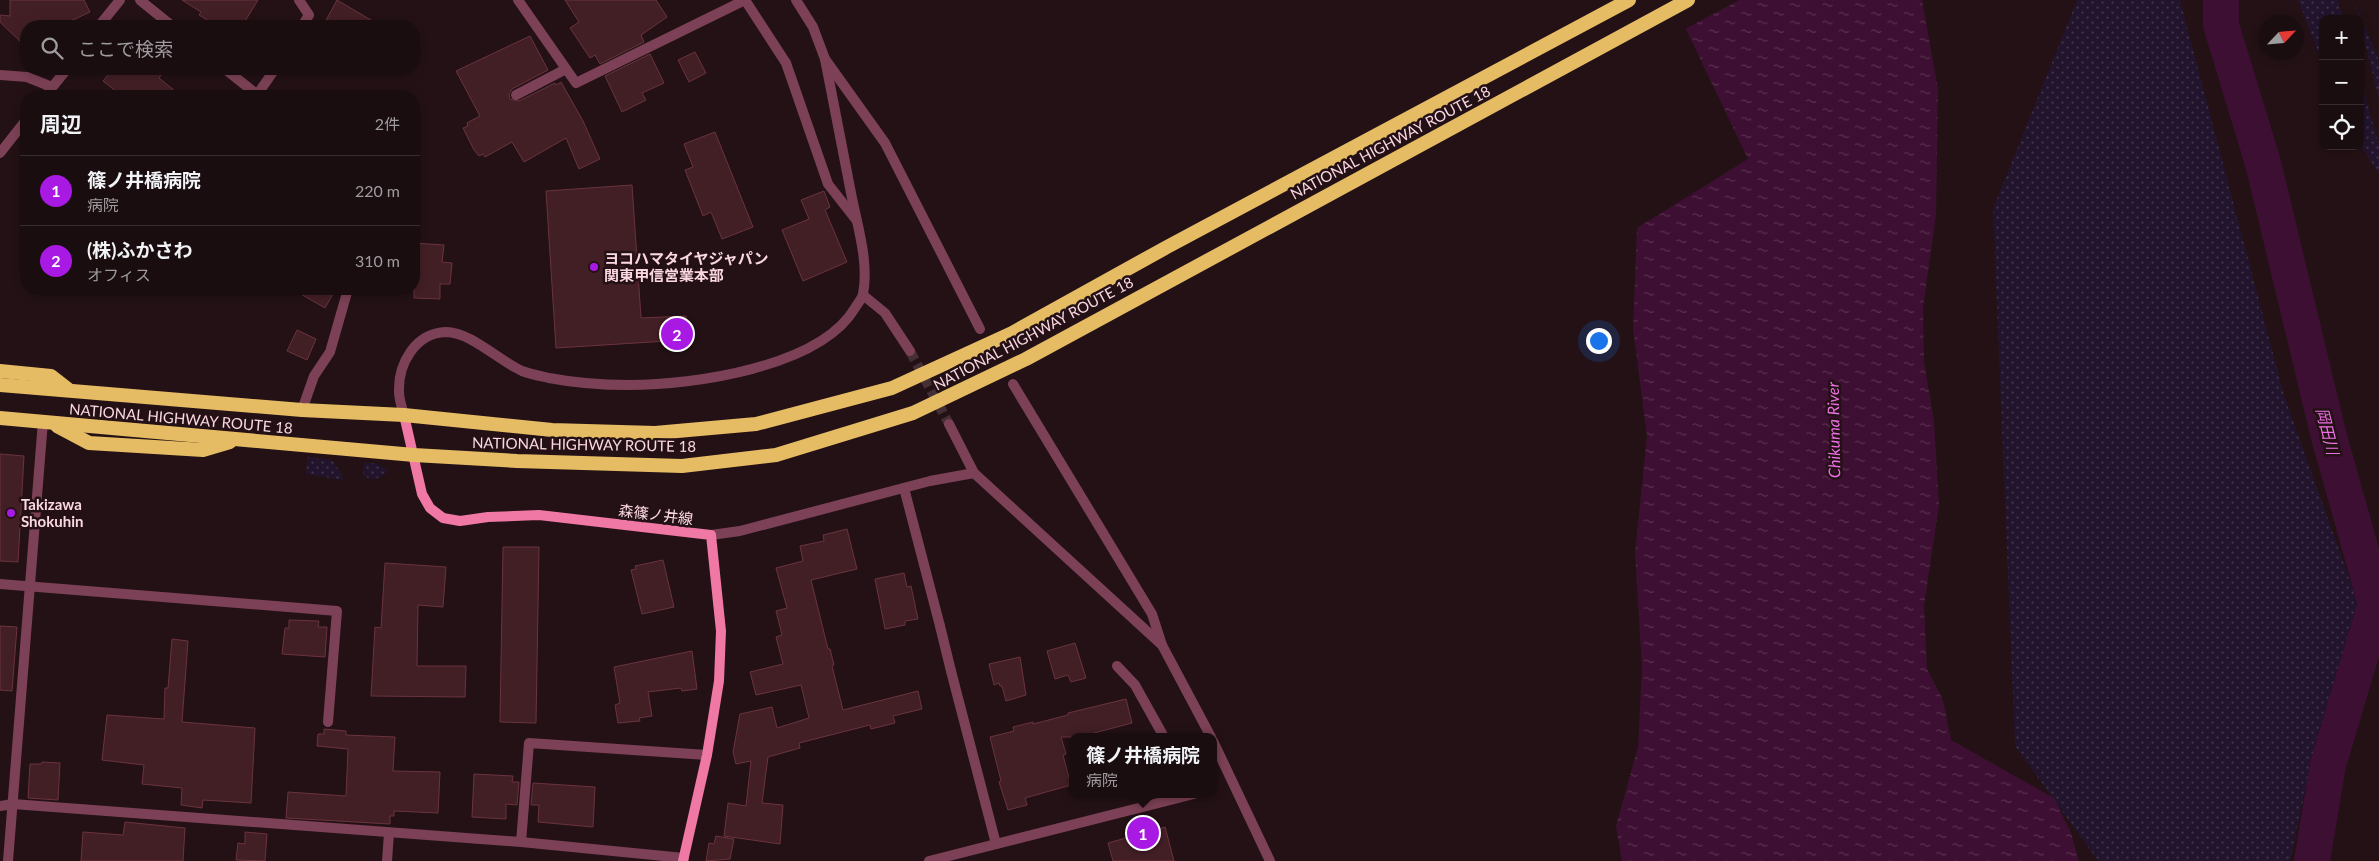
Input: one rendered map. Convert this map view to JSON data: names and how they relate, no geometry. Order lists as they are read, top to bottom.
{
  "streets": {
    "highway": ["NATIONAL HIGHWAY ROUTE 18"],
    "main road": ["森篠ノ井線"]
  },
  "crossings": [
    ["NATIONAL HIGHWAY ROUTE 18", "森篠ノ井線"]
  ],
  "water": ["Chikuma River", "岡田川"],
  "places": ["ヨコハマタイヤジャパン 関東甲信営業本部", "Takizawa Shokuhin"],
  "north": "top right",
  "page": {
    "map_buttons": ["+", "−"],
    "search": "ここで検索",
    "heading": ["周辺", "2件"],
    "list": [
      {
        "mark": "1",
        "name": "篠ノ井橋病院",
        "note": "病院",
        "value": "220 m"
      },
      {
        "mark": "2",
        "name": "(株)ふかさわ",
        "note": "オフィス",
        "value": "310 m"
      }
    ],
    "pins": ["2", "1"],
    "popup": ["篠ノ井橋病院", "病院"]
  }
}
